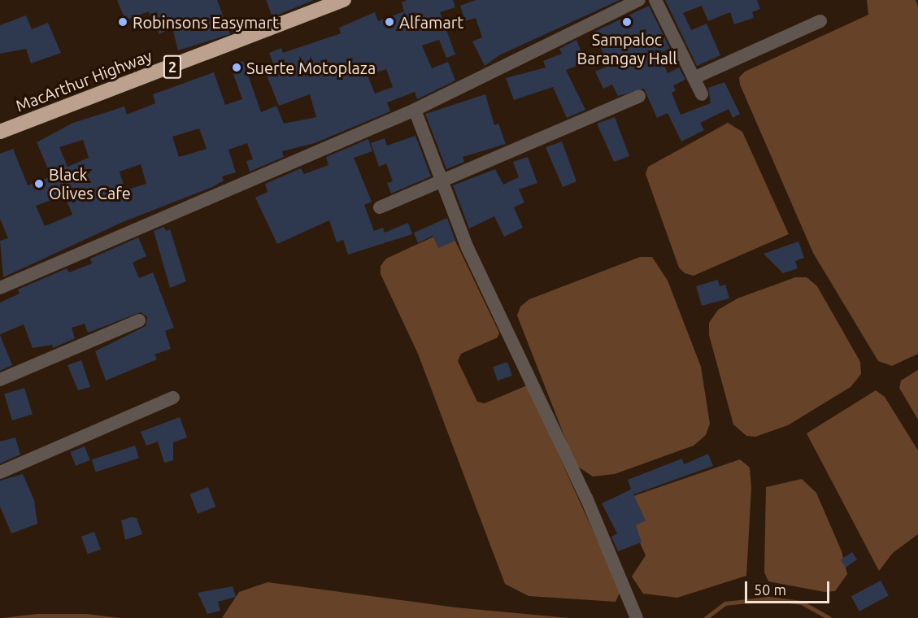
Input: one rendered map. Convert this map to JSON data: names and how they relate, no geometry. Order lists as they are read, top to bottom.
{
  "streets": {
    "highway": ["2", "MacArthur Highway"]
  },
  "places": [
    "Robinsons Easymart",
    "Alfamart",
    "Sampaloc Barangay Hall",
    "Suerte Motoplaza",
    "Black Olives Cafe"
  ],
  "scale_bar": "50 m"
}
